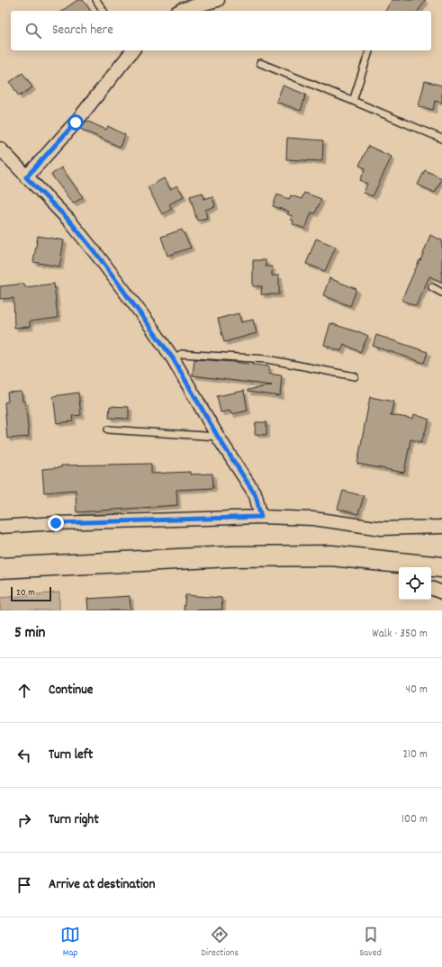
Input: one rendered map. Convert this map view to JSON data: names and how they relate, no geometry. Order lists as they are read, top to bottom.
{
  "scale_bar": "20 m",
  "page": {
    "search": "Search here",
    "scale": "20 m",
    "heading": ["5 min", "Walk · 350 m"],
    "list": [
      ["Continue", "40 m"],
      ["Turn left", "210 m"],
      ["Turn right", "100 m"],
      "Arrive at destination"
    ],
    "nav": ["Map", "Directions", "Saved"]
  }
}
